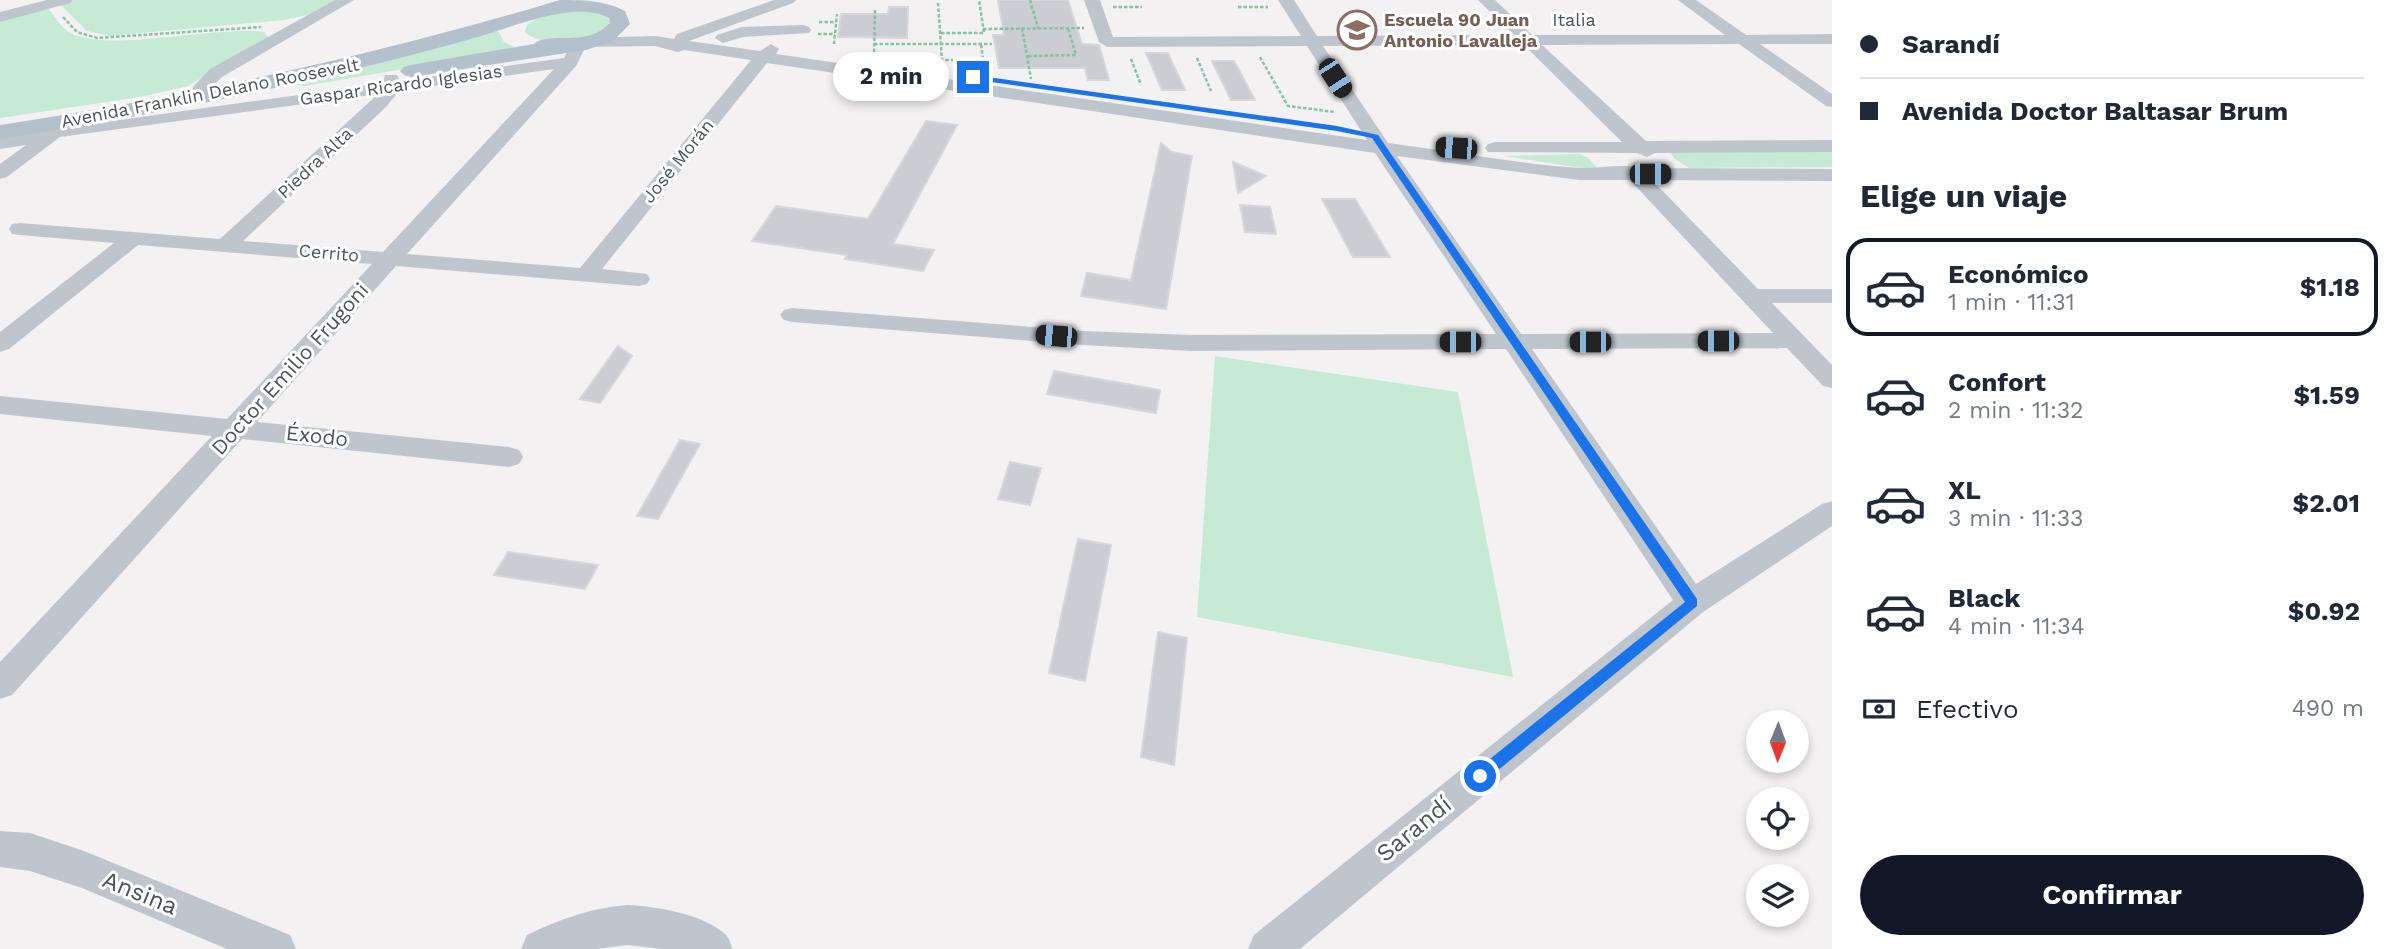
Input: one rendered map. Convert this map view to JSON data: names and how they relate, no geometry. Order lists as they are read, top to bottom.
{
  "streets": {
    "main road": ["Avenida Franklin Delano Roosevelt"],
    "street": [
      "Italia",
      "Gaspar Ricardo Iglesias",
      "José Morán",
      "Piedra Alta",
      "Cerrito",
      "Doctor Emilio Frugoni",
      "Éxodo",
      "Sarandí",
      "Ansina"
    ]
  },
  "crossings": [
    ["Gaspar Ricardo Iglesias", "Avenida Franklin Delano Roosevelt"],
    ["Gaspar Ricardo Iglesias", "Piedra Alta"],
    ["Gaspar Ricardo Iglesias", "Doctor Emilio Frugoni"],
    ["José Morán", "Cerrito"],
    ["Piedra Alta", "Cerrito"],
    ["Cerrito", "Doctor Emilio Frugoni"],
    ["Doctor Emilio Frugoni", "Éxodo"]
  ],
  "places": {
    "school or university": ["Escuela 90 Juan Antonio Lavalleja"]
  },
  "north": "bottom",
  "page": {
    "banner": ["Sarandí", "Avenida Doctor Baltasar Brum"],
    "bubble": "2 min",
    "heading": "Elige un viaje",
    "list": [
      {
        "name": "Económico",
        "note": "1 min · 11:31",
        "value": "$1.18"
      },
      {
        "name": "Confort",
        "note": "2 min · 11:32",
        "value": "$1.59"
      },
      {
        "name": "XL",
        "note": "3 min · 11:33",
        "value": "$2.01"
      },
      {
        "name": "Black",
        "note": "4 min · 11:34",
        "value": "$0.92"
      }
    ],
    "pay": ["Efectivo", "490 m"],
    "buttons": "Confirmar"
  }
}
